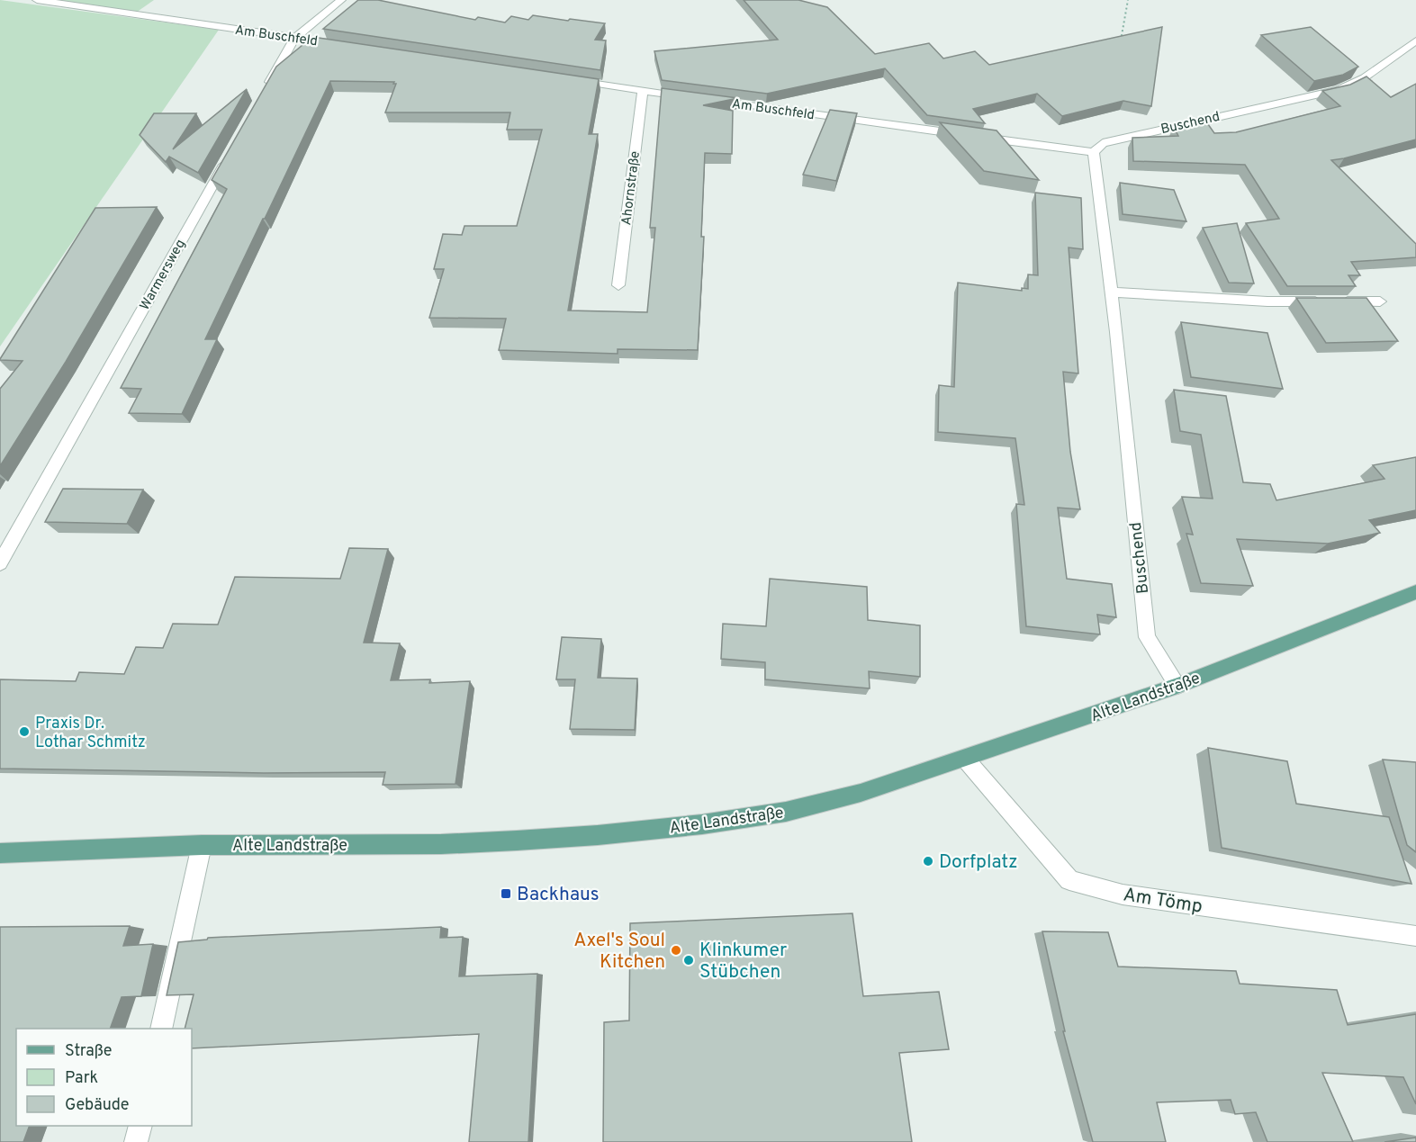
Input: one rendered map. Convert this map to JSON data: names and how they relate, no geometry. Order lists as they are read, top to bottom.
{
  "streets": {
    "main road": ["Alte Landstraße"],
    "street": [
      "Am Buschfeld",
      "Buschend",
      "Ahornstraße",
      "Warmersweg",
      "Am Tömp"
    ]
  },
  "crossings": [
    ["Am Buschfeld", "Buschend"],
    ["Am Buschfeld", "Ahornstraße"],
    ["Buschend", "Alte Landstraße"],
    ["Alte Landstraße", "Am Tömp"]
  ],
  "places": {
    "other": [
      "Praxis Dr. Lothar Schmitz",
      "Dorfplatz",
      "Axel's Soul Kitchen",
      "Klinkumer Stübchen"
    ],
    "transit": ["Backhaus"]
  },
  "legend": ["Straße", "Park", "Gebäude"]
}
